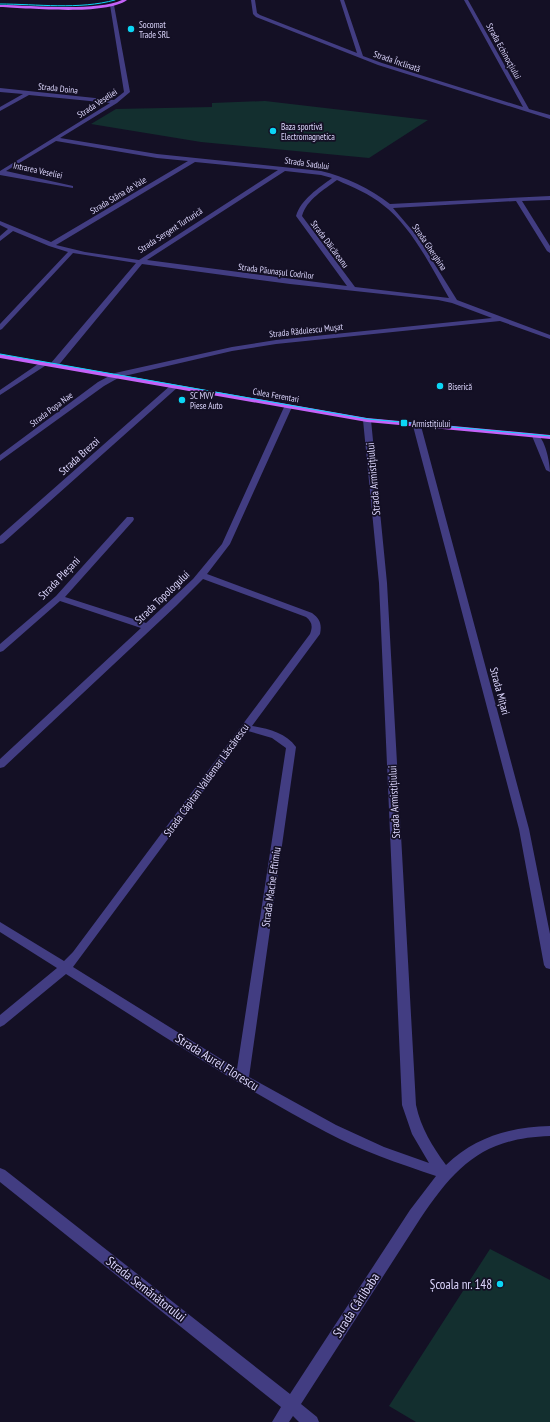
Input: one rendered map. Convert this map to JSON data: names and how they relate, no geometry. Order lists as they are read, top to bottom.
{
  "streets": {
    "main road": ["Calea Ferentari"],
    "street": [
      "Strada Echinocțiului",
      "Strada Înclinată",
      "Strada Doina",
      "Strada Veseliei",
      "Strada Sadului",
      "Intrarea Veseliei",
      "Strada Stâna de Vale",
      "Strada Sergent Turturică",
      "Strada Dăicăreanu",
      "Strada Gherghina",
      "Strada Păunașul Codrilor",
      "Strada Rădulescu Mușat",
      "Strada Popa Nae",
      "Strada Brezoi",
      "Strada Armistițiului",
      "Strada Pleșani",
      "Strada Topologului",
      "Strada Mițari",
      "Strada Căpitan Valdemar Lăscărescu",
      "Strada Mache Eftimiu",
      "Strada Aurel Florescu",
      "Strada Semănătorului",
      "Strada Cârlibaba"
    ]
  },
  "crossings": [
    ["Strada Echinocțiului", "Strada Înclinată"],
    ["Strada Doina", "Strada Veseliei"],
    ["Strada Veseliei", "Strada Sadului"],
    ["Strada Veseliei", "Intrarea Veseliei"],
    ["Strada Sadului", "Strada Stâna de Vale"],
    ["Strada Sadului", "Strada Sergent Turturică"],
    ["Strada Sadului", "Strada Dăicăreanu"],
    ["Strada Sadului", "Strada Gherghina"],
    ["Strada Stâna de Vale", "Strada Păunașul Codrilor"],
    ["Strada Sergent Turturică", "Strada Păunașul Codrilor"],
    ["Strada Sergent Turturică", "Calea Ferentari"],
    ["Strada Dăicăreanu", "Strada Păunașul Codrilor"],
    ["Strada Gherghina", "Strada Păunașul Codrilor"],
    ["Strada Păunașul Codrilor", "Strada Rădulescu Mușat"],
    ["Strada Rădulescu Mușat", "Calea Ferentari"],
    ["Strada Rădulescu Mușat", "Strada Popa Nae"],
    ["Calea Ferentari", "Strada Popa Nae"],
    ["Calea Ferentari", "Strada Brezoi"],
    ["Calea Ferentari", "Strada Armistițiului"],
    ["Calea Ferentari", "Strada Topologului"],
    ["Calea Ferentari", "Strada Mițari"],
    ["Strada Armistițiului", "Strada Aurel Florescu"],
    ["Strada Armistițiului", "Strada Cârlibaba"],
    ["Strada Topologului", "Strada Căpitan Valdemar Lăscărescu"],
    ["Strada Căpitan Valdemar Lăscărescu", "Strada Mache Eftimiu"],
    ["Strada Căpitan Valdemar Lăscărescu", "Strada Aurel Florescu"],
    ["Strada Mache Eftimiu", "Strada Aurel Florescu"],
    ["Strada Aurel Florescu", "Strada Cârlibaba"],
    ["Strada Semănătorului", "Strada Cârlibaba"]
  ],
  "places": {
    "other": [
      "Socomat Trade SRL",
      "Baza sportivă Electromagnetica",
      "Biserică",
      "SC MVV Piese Auto",
      "Școala nr. 148"
    ],
    "transit": ["Armistițiului"]
  }
}
